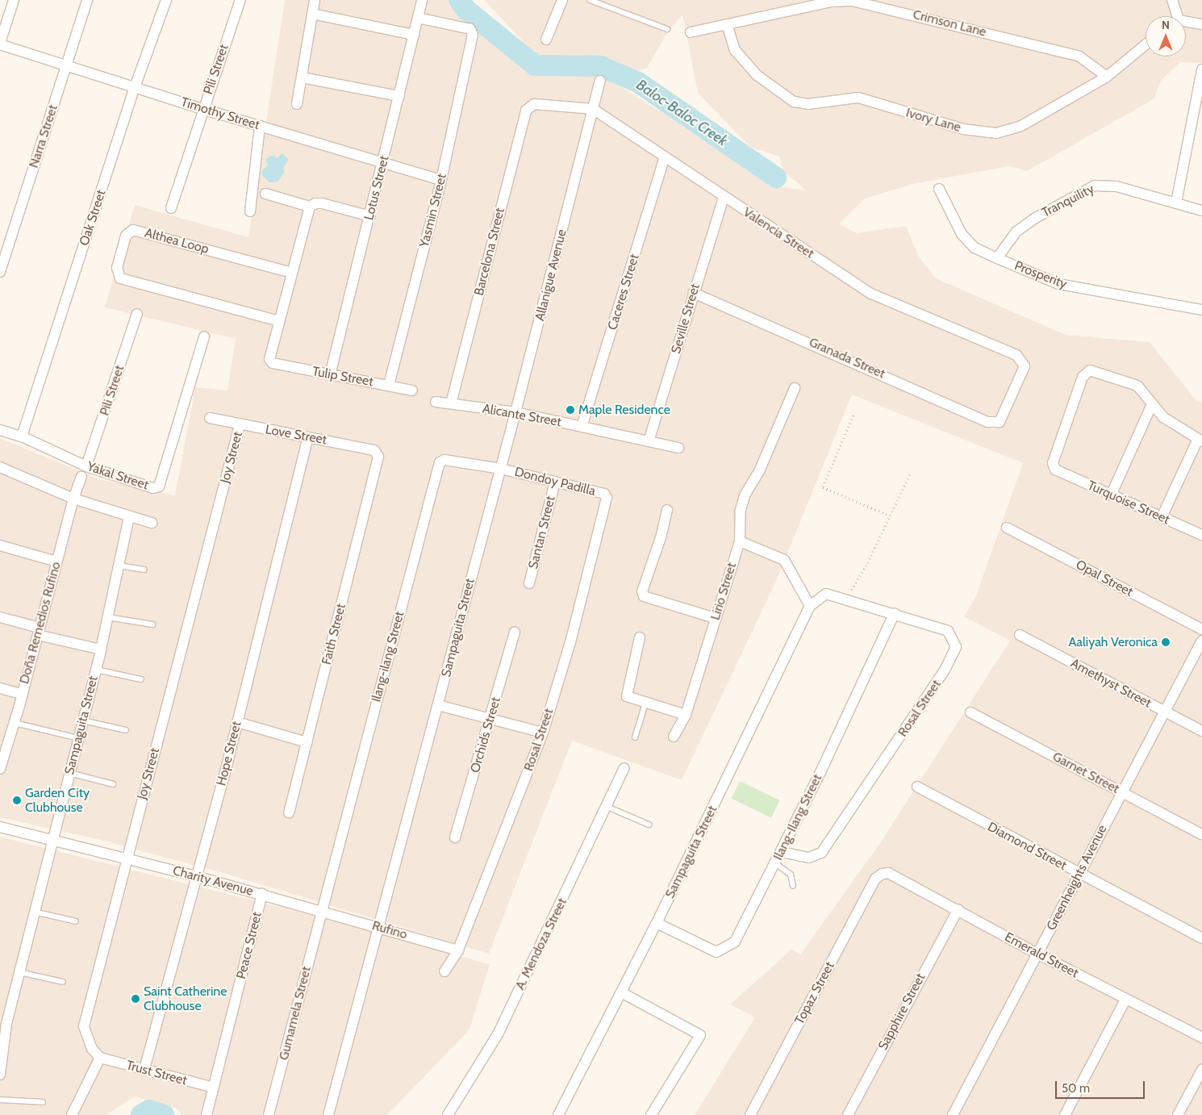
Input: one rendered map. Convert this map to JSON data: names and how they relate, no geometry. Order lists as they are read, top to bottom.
{
  "streets": {
    "street": [
      "Crimson Lane",
      "Pili Street",
      "Timothy Street",
      "Ivory Lane",
      "Narra Street",
      "Lotus Street",
      "Tranquility",
      "Yasmin Street",
      "Oak Street",
      "Valencia Street",
      "Althea Loop",
      "Barcelona Street",
      "Allanigue Avenue",
      "Prosperity",
      "Caceres Street",
      "Seville Street",
      "Granada Street",
      "Tulip Street",
      "Alicante Street",
      "Love Street",
      "Joy Street",
      "Yakal Street",
      "Dondoy Padilla",
      "Turquoise Street",
      "Santan Street",
      "Opal Street",
      "Lirio Street",
      "Doña Remedios Rufino",
      "Sampaguita Street",
      "Faith Street",
      "Ilang-ilang Street",
      "Amethyst Street",
      "Rosal Street",
      "Orchids Street",
      "Hope Street",
      "Garnet Street",
      "Ilang-Ilang Street",
      "Diamond Street",
      "Greenheights Avenue",
      "Charity Avenue",
      "Rufino",
      "A. Mendoza Street",
      "Peace Street",
      "Emerald Street",
      "Topaz Street",
      "Sapphire Street",
      "Gumamela Street",
      "Trust Street"
    ]
  },
  "crossings": [
    ["Crimson Lane", "Ivory Lane"],
    ["Pili Street", "Timothy Street"],
    ["Pili Street", "Yakal Street"],
    ["Timothy Street", "Narra Street"],
    ["Timothy Street", "Lotus Street"],
    ["Timothy Street", "Yasmin Street"],
    ["Timothy Street", "Oak Street"],
    ["Lotus Street", "Yasmin Street"],
    ["Lotus Street", "Tulip Street"],
    ["Tranquility", "Prosperity"],
    ["Yasmin Street", "Tulip Street"],
    ["Oak Street", "Yakal Street"],
    ["Valencia Street", "Barcelona Street"],
    ["Valencia Street", "Allanigue Avenue"],
    ["Valencia Street", "Caceres Street"],
    ["Valencia Street", "Seville Street"],
    ["Valencia Street", "Granada Street"],
    ["Althea Loop", "Tulip Street"],
    ["Barcelona Street", "Alicante Street"],
    ["Allanigue Avenue", "Alicante Street"],
    ["Allanigue Avenue", "Dondoy Padilla"],
    ["Allanigue Avenue", "Sampaguita Street"],
    ["Allanigue Avenue", "Ilang-ilang Street"],
    ["Caceres Street", "Alicante Street"],
    ["Seville Street", "Granada Street"],
    ["Seville Street", "Alicante Street"],
    ["Love Street", "Joy Street"],
    ["Love Street", "Faith Street"],
    ["Love Street", "Hope Street"],
    ["Joy Street", "Charity Avenue"],
    ["Joy Street", "Trust Street"],
    ["Dondoy Padilla", "Santan Street"],
    ["Dondoy Padilla", "Sampaguita Street"],
    ["Dondoy Padilla", "Ilang-ilang Street"],
    ["Dondoy Padilla", "Rosal Street"],
    ["Sampaguita Street", "Ilang-ilang Street"],
    ["Sampaguita Street", "Rosal Street"],
    ["Sampaguita Street", "Ilang-Ilang Street"],
    ["Sampaguita Street", "Charity Avenue"],
    ["Sampaguita Street", "Rufino"],
    ["Ilang-ilang Street", "Charity Avenue"],
    ["Ilang-ilang Street", "Rufino"],
    ["Ilang-ilang Street", "Gumamela Street"],
    ["Amethyst Street", "Greenheights Avenue"],
    ["Rosal Street", "Ilang-Ilang Street"],
    ["Rosal Street", "Rufino"],
    ["Hope Street", "Charity Avenue"],
    ["Hope Street", "Trust Street"],
    ["Garnet Street", "Greenheights Avenue"],
    ["Diamond Street", "Greenheights Avenue"],
    ["Greenheights Avenue", "Emerald Street"],
    ["Charity Avenue", "Rufino"],
    ["Charity Avenue", "Peace Street"],
    ["Charity Avenue", "Gumamela Street"],
    ["Rufino", "Gumamela Street"],
    ["Peace Street", "Trust Street"],
    ["Emerald Street", "Topaz Street"],
    ["Emerald Street", "Sapphire Street"]
  ],
  "water": ["Baloc-Baloc Creek"],
  "places": [
    "Maple Residence",
    "Aaliyah Veronica",
    "Garden City Clubhouse",
    "Saint Catherine Clubhouse"
  ],
  "scale_bar": "50 m",
  "north": "top"
}
